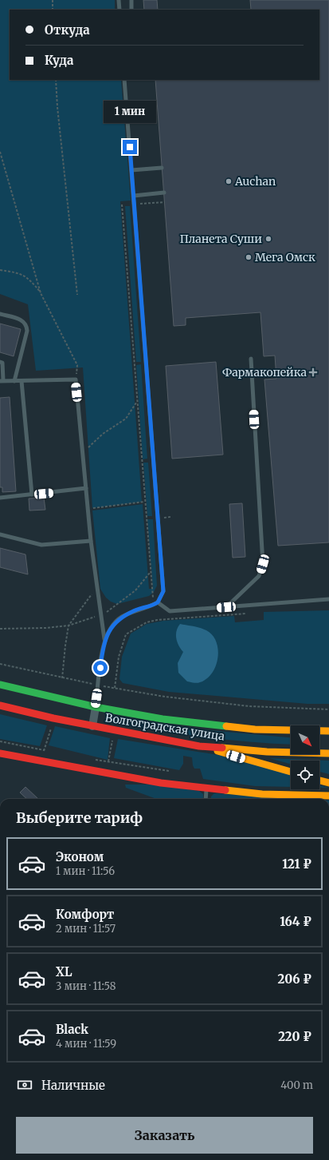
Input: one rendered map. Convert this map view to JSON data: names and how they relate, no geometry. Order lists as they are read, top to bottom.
{
  "streets": {
    "main road": ["Волгоградская улица"]
  },
  "places": {
    "other": ["Auchan", "Планета Суши", "Мега Омск"],
    "health": ["Фармакопейка"]
  },
  "north": "bottom right",
  "page": {
    "banner": ["Откуда", "Куда"],
    "bubble": "1 мин",
    "heading": "Выберите тариф",
    "list": [
      {
        "name": "Эконом",
        "note": "1 мин · 11:56",
        "value": "121 ₽"
      },
      {
        "name": "Комфорт",
        "note": "2 мин · 11:57",
        "value": "164 ₽"
      },
      {
        "name": "XL",
        "note": "3 мин · 11:58",
        "value": "206 ₽"
      },
      {
        "name": "Black",
        "note": "4 мин · 11:59",
        "value": "220 ₽"
      }
    ],
    "pay": ["Наличные", "400 m"],
    "buttons": "Заказать"
  }
}
